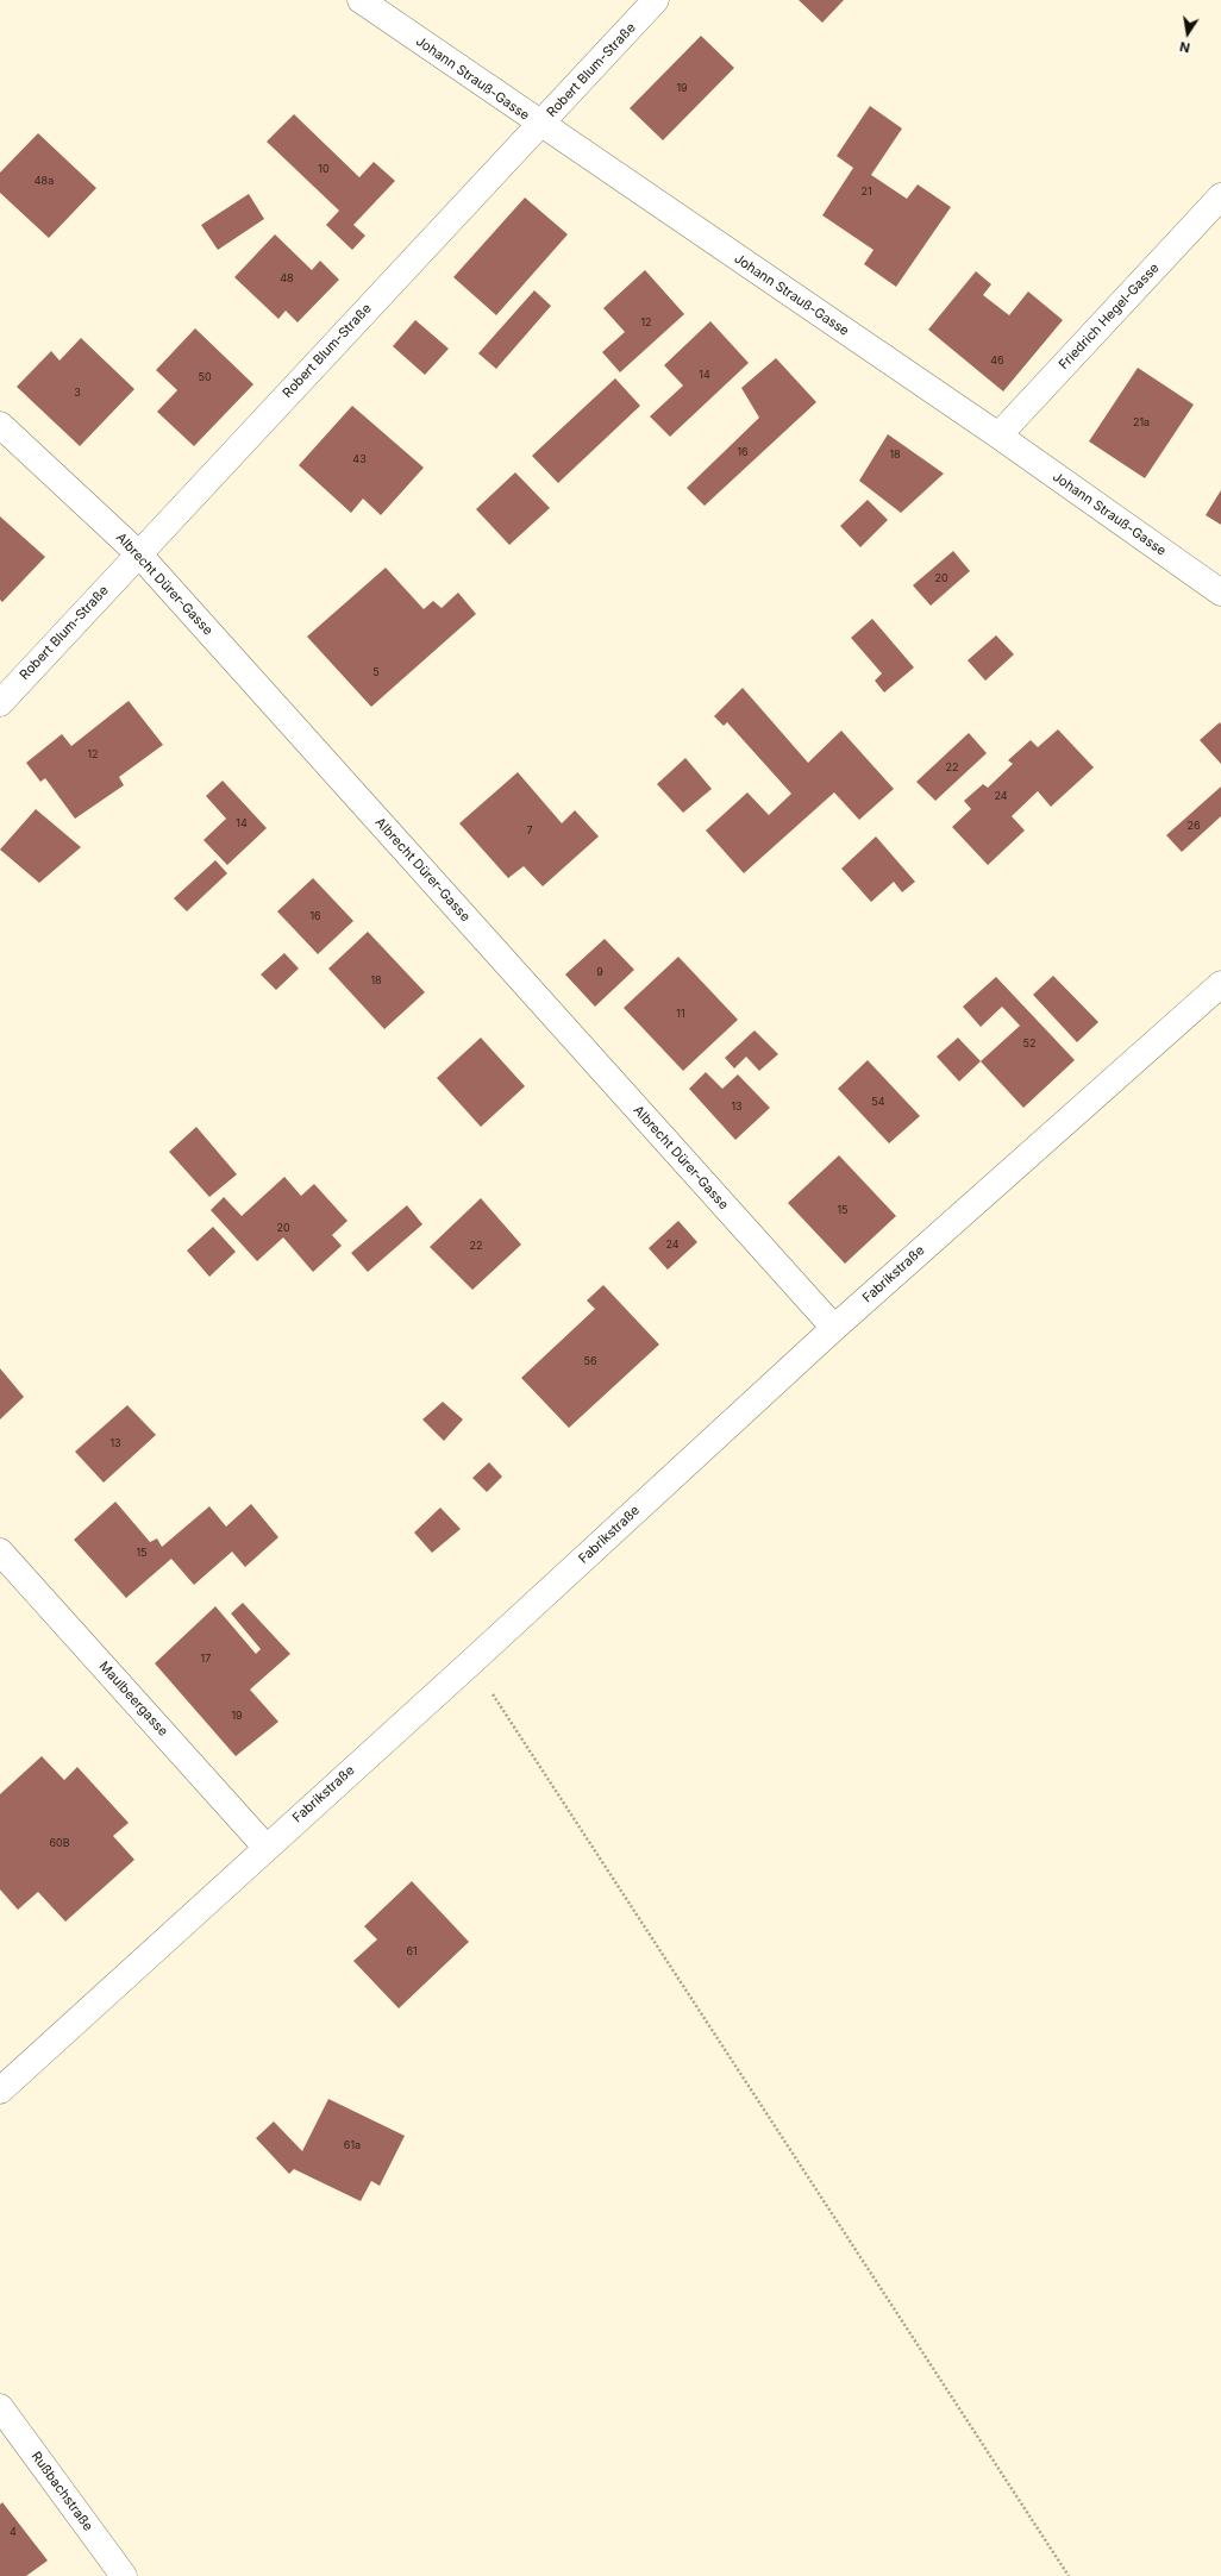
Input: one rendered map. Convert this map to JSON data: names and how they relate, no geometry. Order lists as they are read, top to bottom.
{
  "streets": {
    "street": [
      "Robert Blum-Straße",
      "Johann Strauß-Gasse",
      "Friedrich Hegel-Gasse",
      "Albrecht Dürer-Gasse",
      "Fabrikstraße",
      "Maulbeergasse",
      "Rußbachstraße"
    ]
  },
  "crossings": [
    ["Robert Blum-Straße", "Johann Strauß-Gasse"],
    ["Robert Blum-Straße", "Albrecht Dürer-Gasse"],
    ["Johann Strauß-Gasse", "Friedrich Hegel-Gasse"],
    ["Albrecht Dürer-Gasse", "Fabrikstraße"],
    ["Fabrikstraße", "Maulbeergasse"]
  ],
  "house_numbers": [
    "19",
    "10",
    "48a",
    "21",
    "48",
    "12",
    "46",
    "14",
    "50",
    "3",
    "21a",
    "16",
    "18",
    "43",
    "20",
    "5",
    "12",
    "22",
    "24",
    "14",
    "26",
    "7",
    "16",
    "9",
    "18",
    "11",
    "52",
    "54",
    "13",
    "15",
    "20",
    "24",
    "22",
    "56",
    "13",
    "15",
    "17",
    "19",
    "60B",
    "61",
    "61a",
    "4"
  ],
  "north": "bottom"
}
